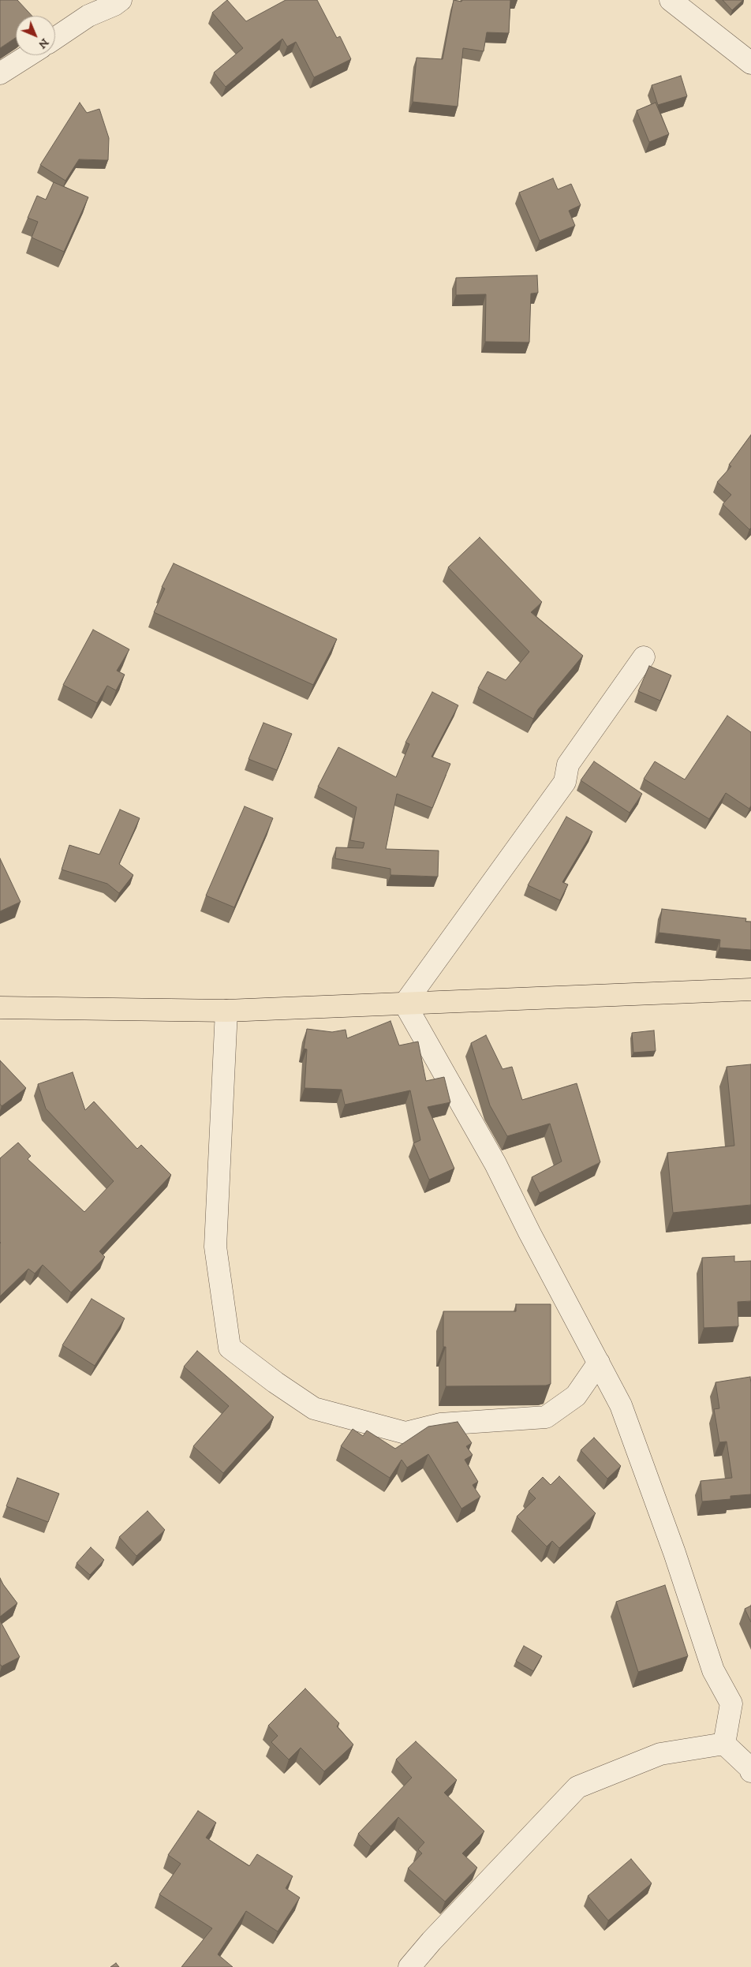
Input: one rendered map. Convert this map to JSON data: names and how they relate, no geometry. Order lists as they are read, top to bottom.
{
  "north": "bottom right"
}
